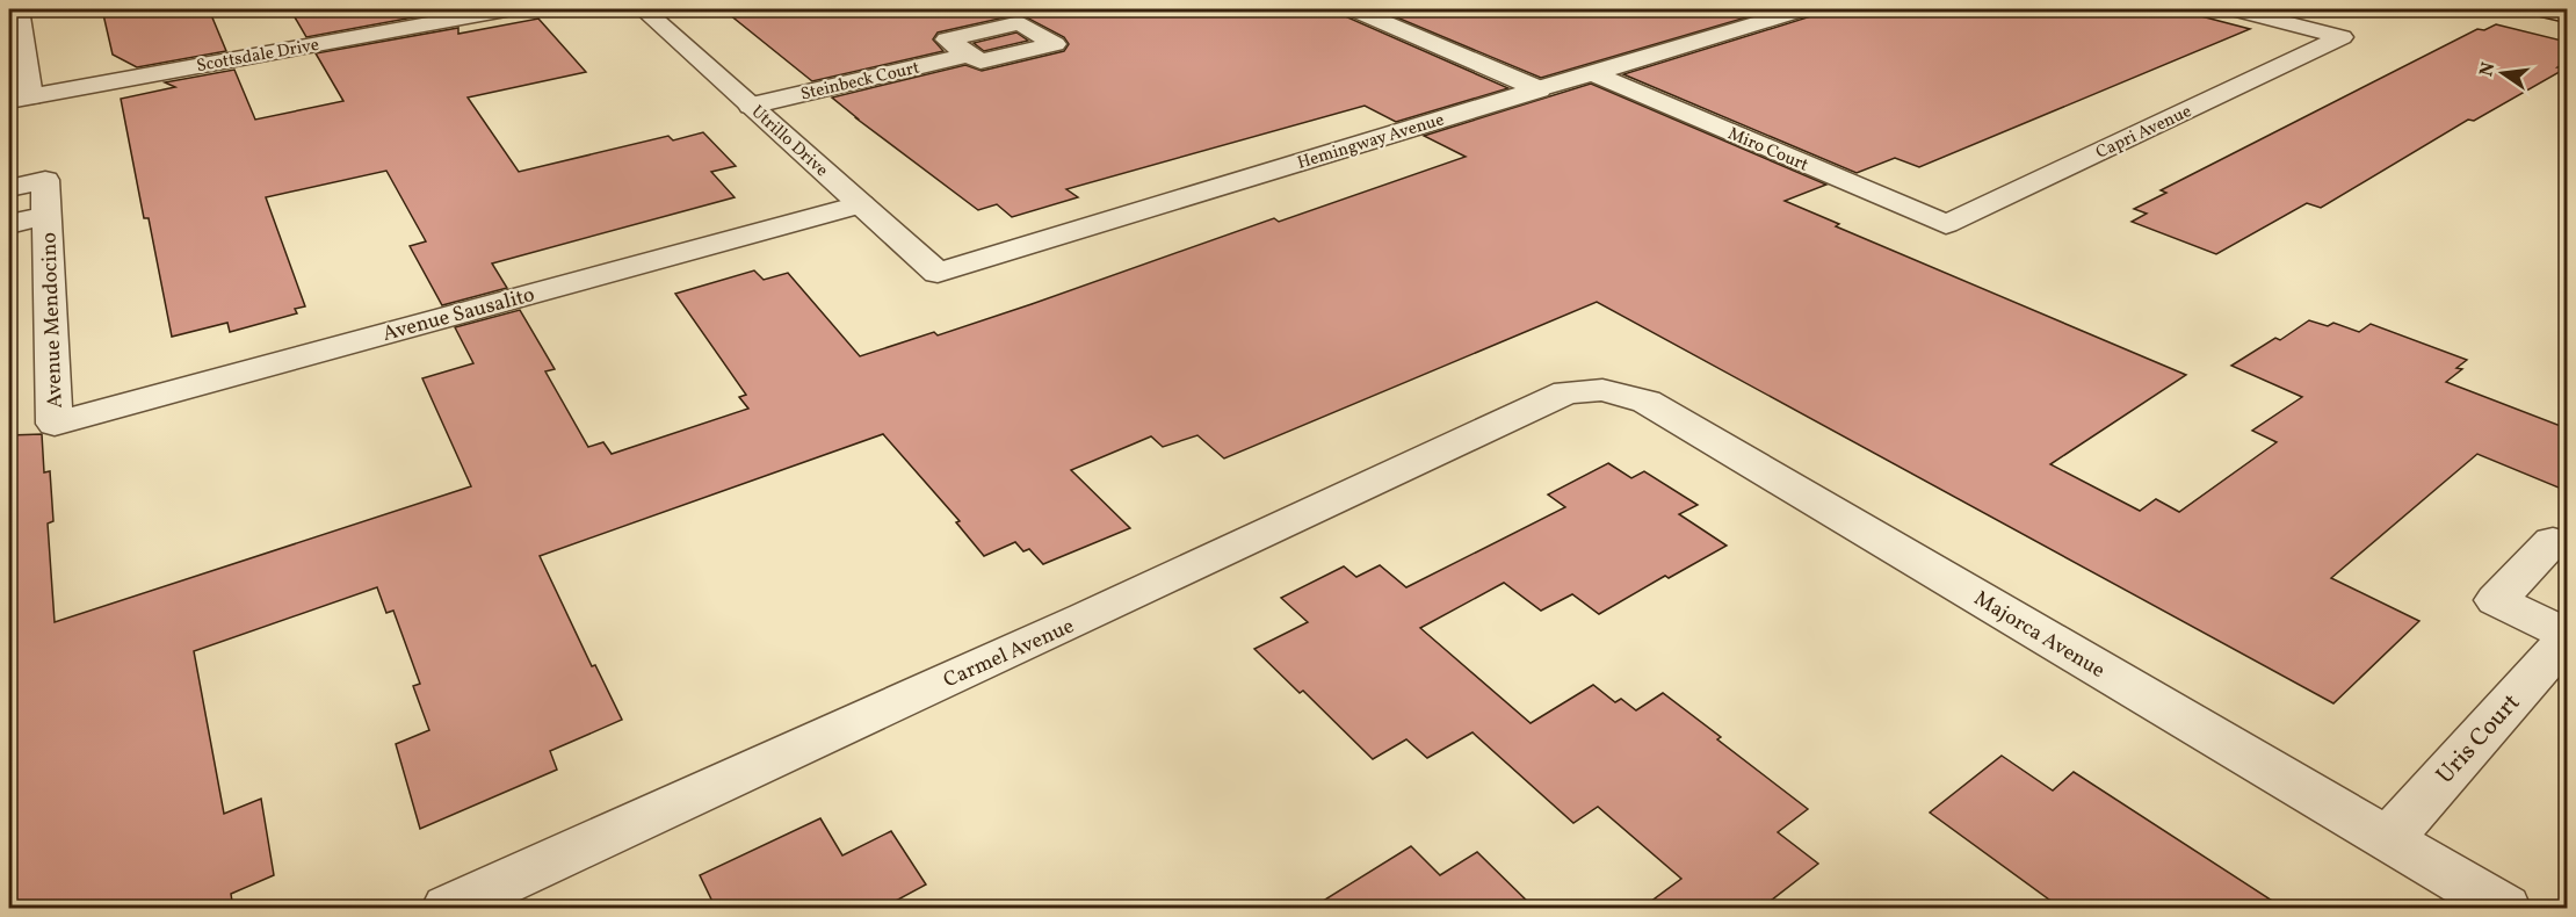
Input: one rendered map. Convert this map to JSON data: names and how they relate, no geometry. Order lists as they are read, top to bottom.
{
  "streets": {
    "street": [
      "Scottsdale Drive",
      "Steinbeck Court",
      "Capri Avenue",
      "Utrillo Drive",
      "Hemingway Avenue",
      "Miro Court",
      "Avenue Sausalito",
      "Avenue Mendocino",
      "Majorca Avenue",
      "Carmel Avenue",
      "Uris Court"
    ]
  },
  "crossings": [
    ["Steinbeck Court", "Utrillo Drive"],
    ["Capri Avenue", "Miro Court"],
    ["Utrillo Drive", "Hemingway Avenue"],
    ["Utrillo Drive", "Avenue Sausalito"],
    ["Hemingway Avenue", "Miro Court"],
    ["Avenue Sausalito", "Avenue Mendocino"],
    ["Majorca Avenue", "Carmel Avenue"],
    ["Majorca Avenue", "Uris Court"]
  ],
  "north": "left"
}
